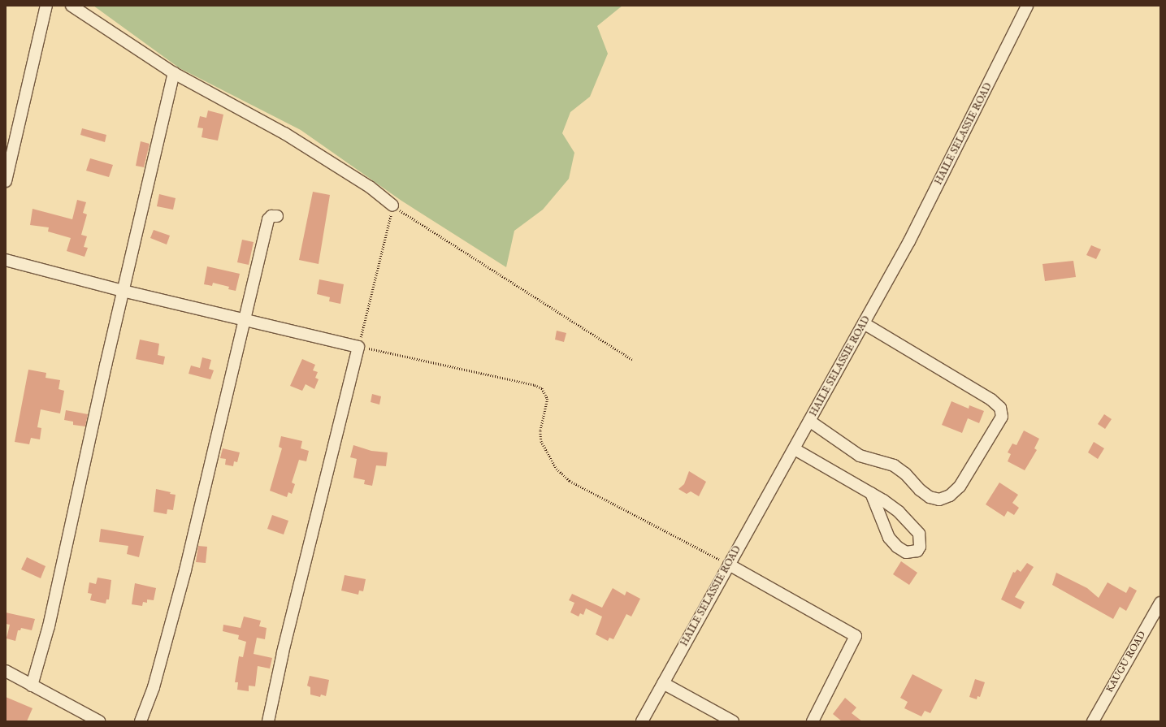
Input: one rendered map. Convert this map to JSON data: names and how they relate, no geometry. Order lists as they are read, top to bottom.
{
  "streets": {
    "street": ["HAILE SELASSIE ROAD", "KAUGU ROAD"]
  }
}
